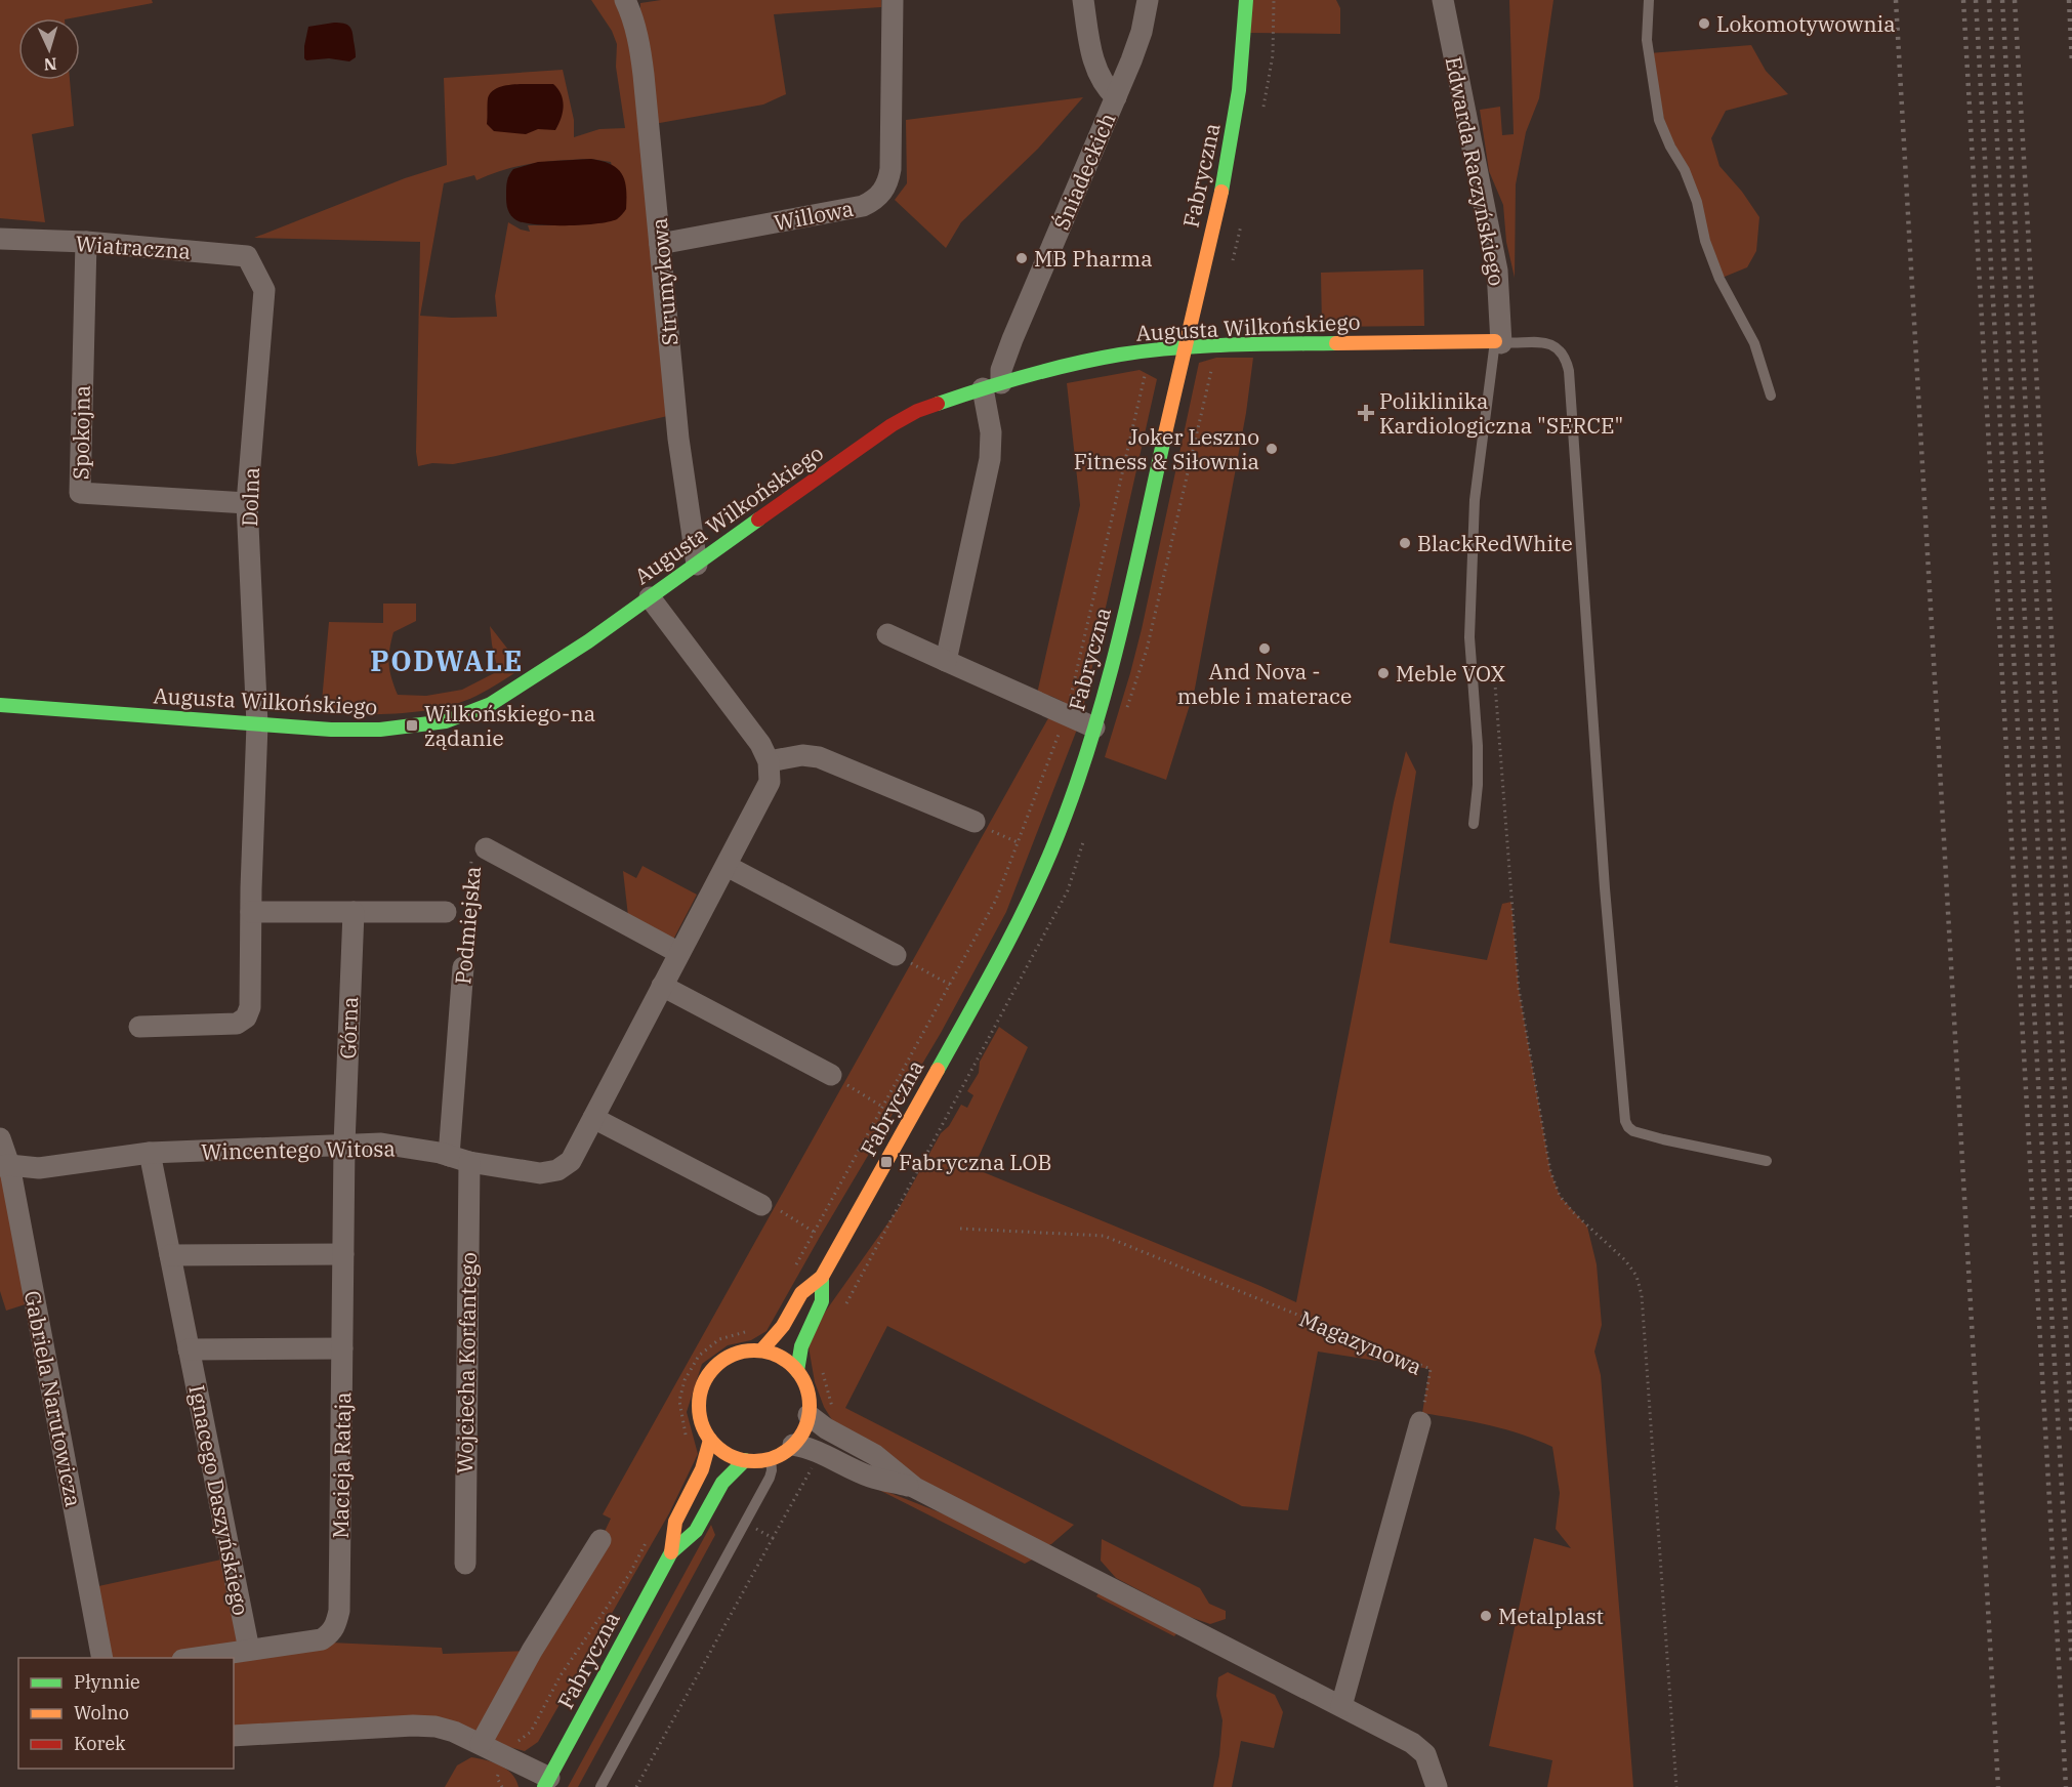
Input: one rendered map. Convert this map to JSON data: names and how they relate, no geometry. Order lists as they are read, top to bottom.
{
  "streets": {
    "street": [
      "Śniadeckich",
      "Edwarda Raczyńskiego",
      "Fabryczna",
      "Willowa",
      "Wiatraczna",
      "Strumykowa",
      "Augusta Wilkońskiego",
      "Spokojna",
      "Dolna",
      "Podmiejska",
      "Górna",
      "Wincentego Witosa",
      "Wojciecha Korfantego",
      "Gabriela Narutowicza",
      "Macieja Rataja",
      "Ignacego Daszyńskiego"
    ],
    "path": ["Magazynowa"]
  },
  "crossings": [
    ["Śniadeckich", "Augusta Wilkońskiego"],
    ["Edwarda Raczyńskiego", "Augusta Wilkońskiego"],
    ["Fabryczna", "Augusta Wilkońskiego"],
    ["Willowa", "Strumykowa"],
    ["Wiatraczna", "Spokojna"],
    ["Wiatraczna", "Dolna"],
    ["Strumykowa", "Augusta Wilkońskiego"],
    ["Augusta Wilkońskiego", "Dolna"],
    ["Spokojna", "Dolna"],
    ["Podmiejska", "Wincentego Witosa"],
    ["Górna", "Wincentego Witosa"],
    ["Górna", "Macieja Rataja"],
    ["Wincentego Witosa", "Wojciecha Korfantego"],
    ["Wincentego Witosa", "Gabriela Narutowicza"],
    ["Wincentego Witosa", "Macieja Rataja"],
    ["Wincentego Witosa", "Ignacego Daszyńskiego"],
    ["Macieja Rataja", "Ignacego Daszyńskiego"]
  ],
  "districts": ["PODWALE"],
  "places": {
    "other": [
      "Lokomotywownia",
      "MB Pharma",
      "Joker Leszno Fitness & Siłownia",
      "BlackRedWhite",
      "And Nova - meble i materace",
      "Meble VOX",
      "Metalplast"
    ],
    "health": ["Poliklinika Kardiologiczna \"SERCE\""],
    "transit": ["Wilkońskiego-na żądanie", "Fabryczna LOB"]
  },
  "legend": ["Płynnie", "Wolno", "Korek"],
  "north": "bottom"
}
